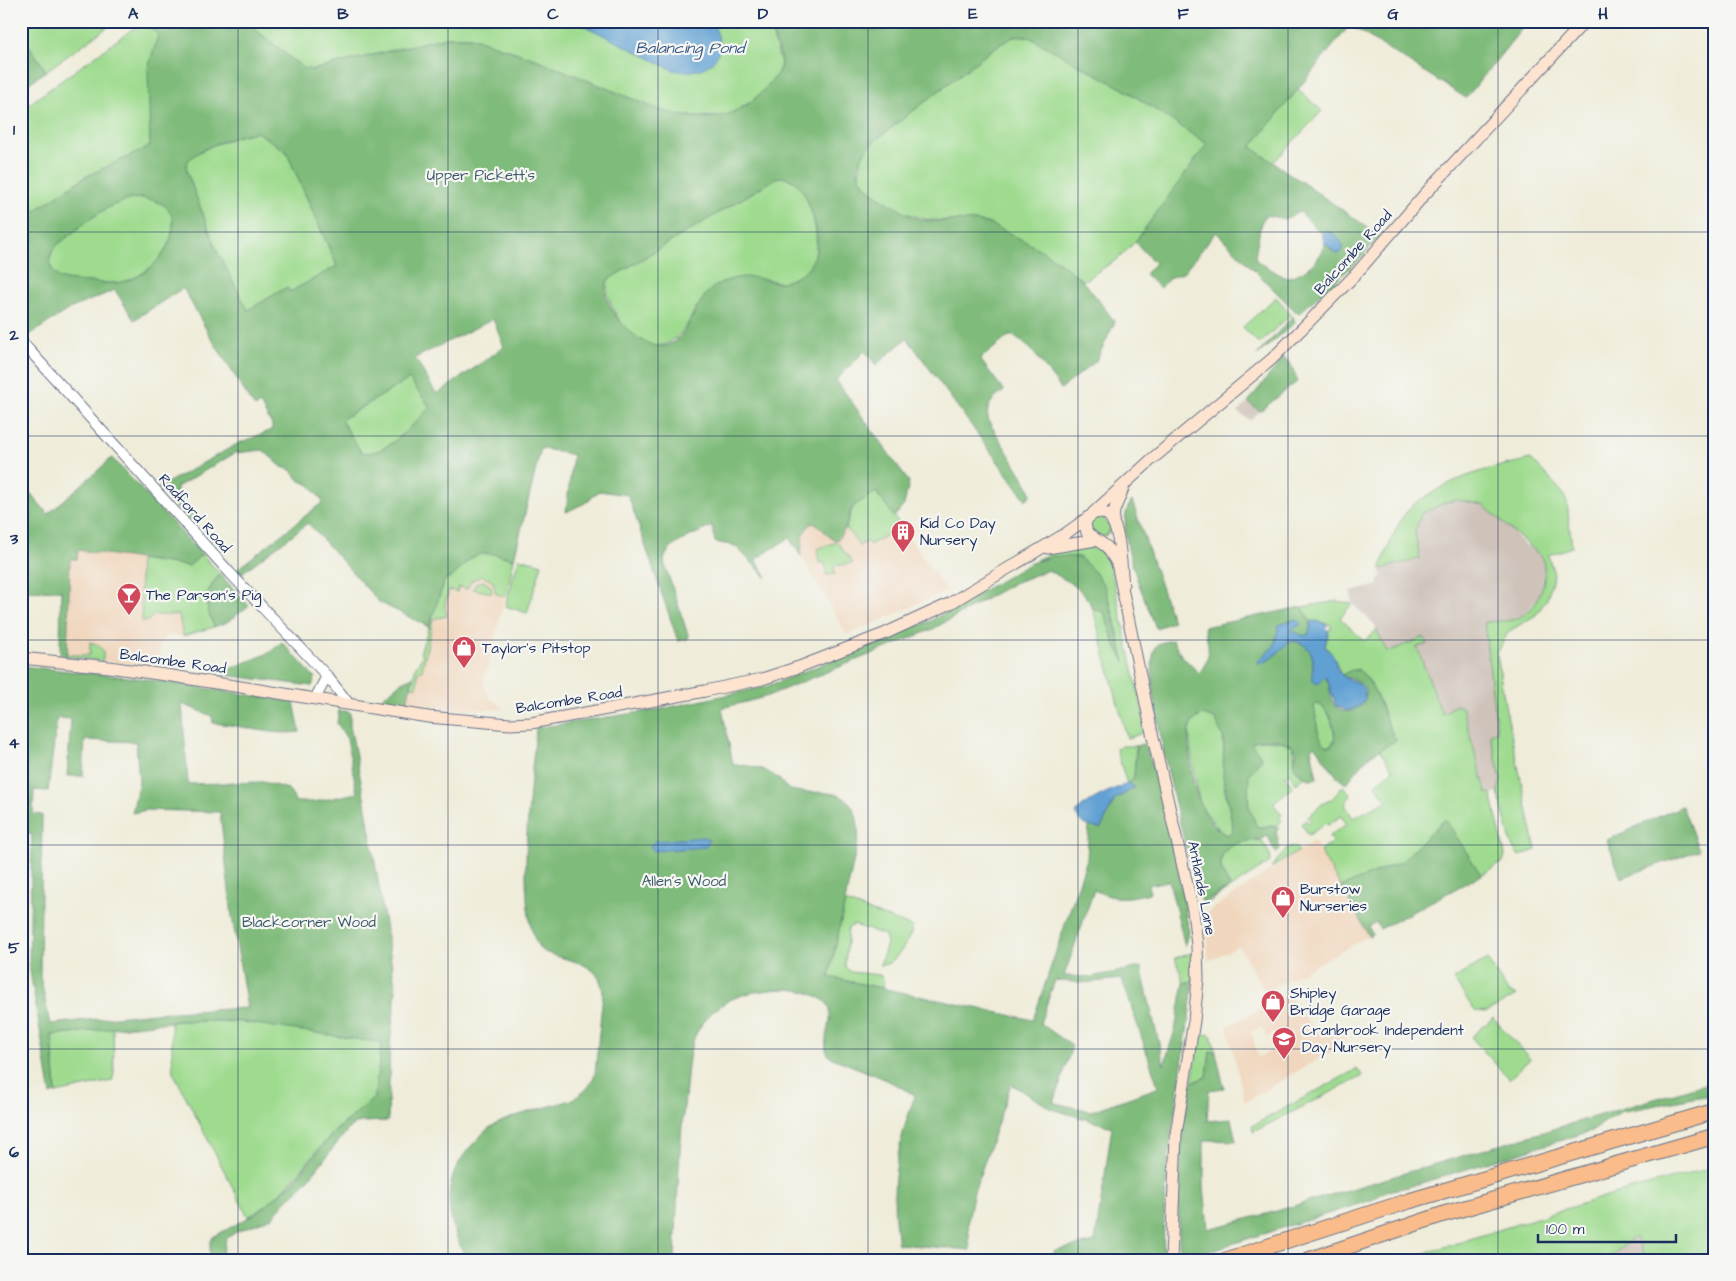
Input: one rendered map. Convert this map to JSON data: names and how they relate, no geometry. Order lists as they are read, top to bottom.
{
  "streets": {
    "main road": ["Balcombe Road", "Antlands Lane"],
    "street": ["Radford Road"]
  },
  "crossings": [
    ["Balcombe Road", "Radford Road"],
    ["Balcombe Road", "Antlands Lane"]
  ],
  "water": ["Balancing Pond"],
  "parks": ["Upper Pickett's", "Allen's Wood", "Blackcorner Wood"],
  "places": {
    "building": ["Kid Co Day Nursery"],
    "bar": ["The Parson's Pig"],
    "shop": ["Taylor's Pitstop", "Burstow Nurseries", "Shipley Bridge Garage"],
    "school or university": ["Cranbrook Independent Day Nursery"]
  },
  "scale_bar": "100 m",
  "grid": {
    "columns": [
      "A",
      "B",
      "C",
      "D",
      "E",
      "F",
      "G",
      "H"
    ],
    "rows": [
      "1",
      "2",
      "3",
      "4",
      "5",
      "6"
    ]
  }
}
